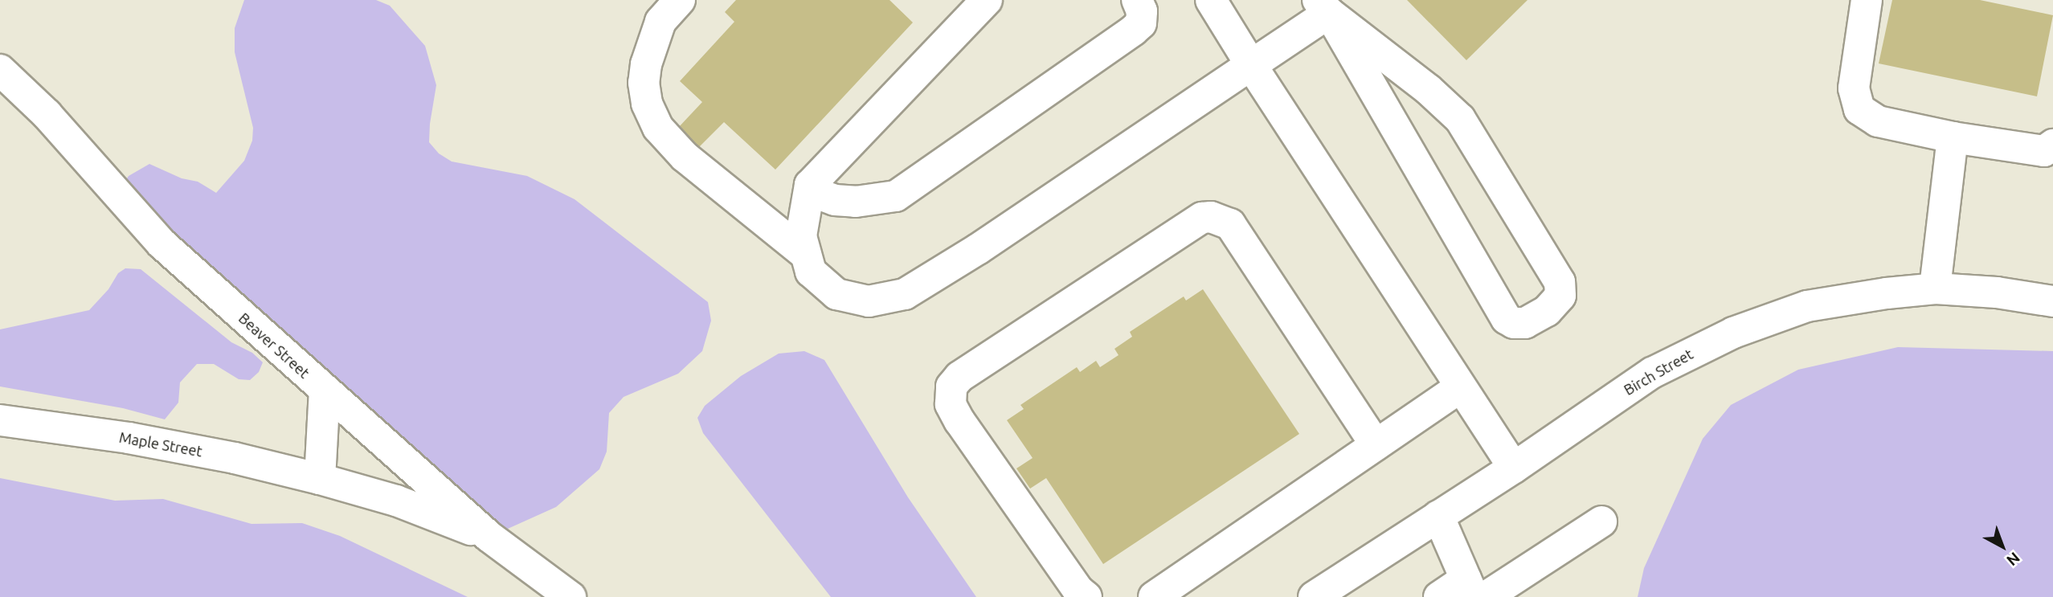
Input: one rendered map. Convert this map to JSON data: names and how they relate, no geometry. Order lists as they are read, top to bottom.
{
  "streets": {
    "street": ["Beaver Street", "Birch Street", "Maple Street"]
  },
  "crossings": [
    ["Beaver Street", "Maple Street"]
  ],
  "north": "bottom right"
}
